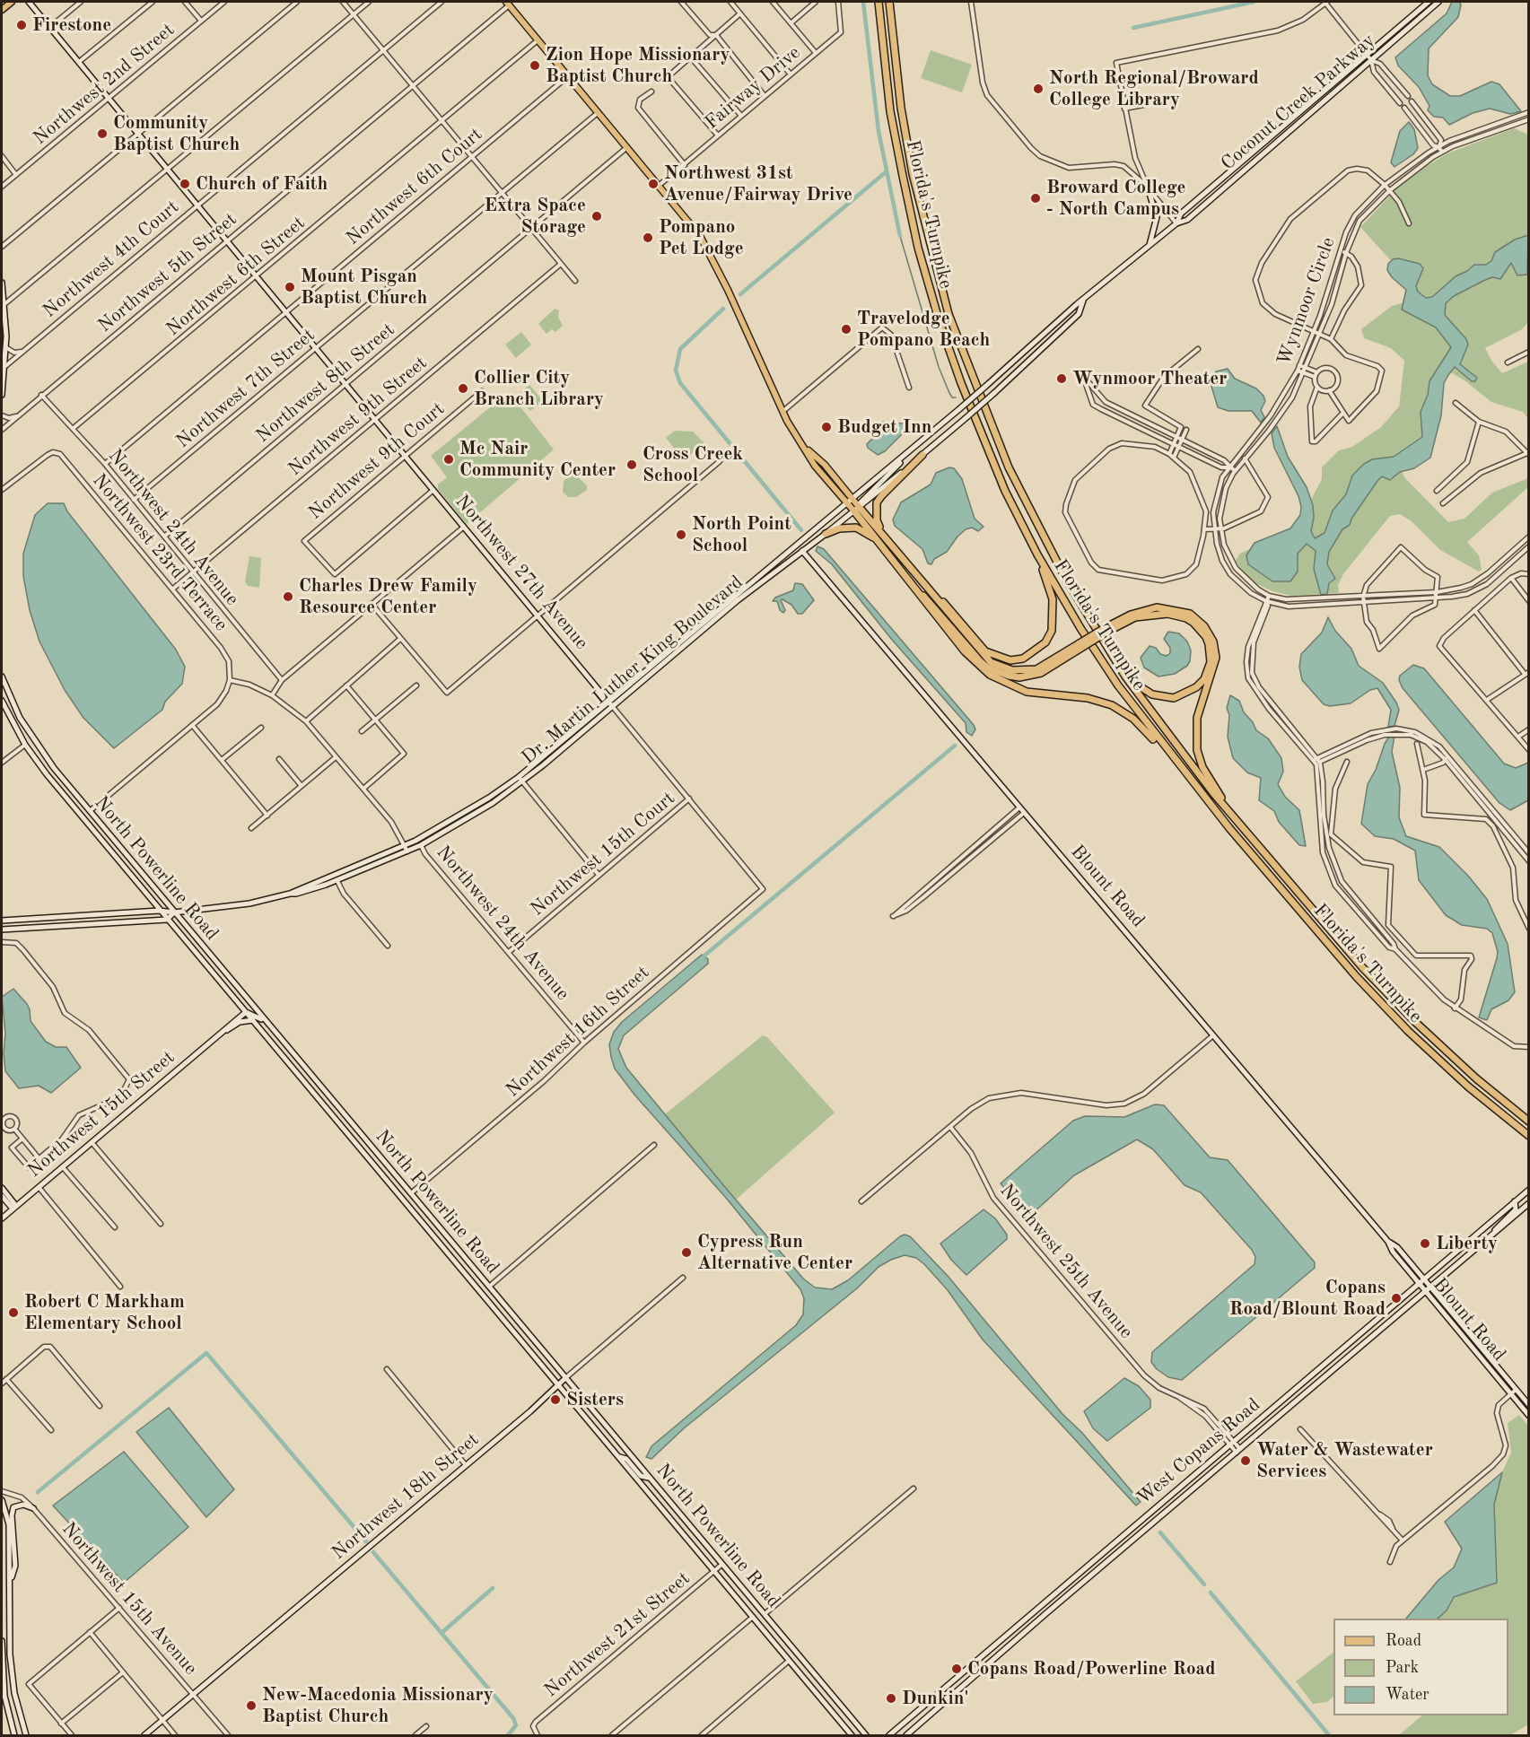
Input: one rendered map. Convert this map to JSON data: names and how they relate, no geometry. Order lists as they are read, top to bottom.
{
  "streets": {
    "highway": ["Florida's Turnpike"],
    "main road": [
      "Coconut Creek Parkway",
      "Northwest 27th Avenue",
      "Dr. Martin Luther King Boulevard",
      "North Powerline Road",
      "Blount Road",
      "Northwest 15th Street",
      "West Copans Road",
      "Northwest 18th Street"
    ],
    "street": [
      "Northwest 2nd Street",
      "Fairway Drive",
      "Northwest 6th Court",
      "Northwest 4th Court",
      "Northwest 5th Street",
      "Northwest 6th Street",
      "Wynmoor Circle",
      "Northwest 8th Street",
      "Northwest 7th Street",
      "Northwest 9th Street",
      "Northwest 9th Court",
      "Northwest 24th Avenue",
      "Northwest 23rd Terrace",
      "Northwest 15th Court",
      "Northwest 16th Street",
      "Northwest 25th Avenue",
      "Northwest 15th Avenue",
      "Northwest 21st Street"
    ]
  },
  "crossings": [
    ["Northwest 2nd Street", "Northwest 27th Avenue"],
    ["Coconut Creek Parkway", "Dr. Martin Luther King Boulevard"],
    ["Northwest 6th Court", "Northwest 24th Avenue"],
    ["Northwest 6th Court", "Northwest 27th Avenue"],
    ["Northwest 4th Court", "Northwest 27th Avenue"],
    ["Northwest 5th Street", "Northwest 24th Avenue"],
    ["Northwest 5th Street", "Northwest 27th Avenue"],
    ["Northwest 6th Street", "Northwest 24th Avenue"],
    ["Northwest 6th Street", "Northwest 27th Avenue"],
    ["Northwest 8th Street", "Northwest 24th Avenue"],
    ["Northwest 8th Street", "Northwest 27th Avenue"],
    ["Northwest 7th Street", "Northwest 24th Avenue"],
    ["Northwest 7th Street", "Northwest 27th Avenue"],
    ["Northwest 9th Street", "Northwest 24th Avenue"],
    ["Northwest 9th Street", "Northwest 23rd Terrace"],
    ["Northwest 9th Street", "Northwest 27th Avenue"],
    ["Northwest 9th Court", "Northwest 27th Avenue"],
    ["Northwest 24th Avenue", "Northwest 23rd Terrace"],
    ["Northwest 24th Avenue", "Dr. Martin Luther King Boulevard"],
    ["Northwest 24th Avenue", "Northwest 15th Court"],
    ["Northwest 24th Avenue", "Northwest 16th Street"],
    ["Northwest 27th Avenue", "Dr. Martin Luther King Boulevard"],
    ["Northwest 27th Avenue", "Northwest 15th Court"],
    ["Northwest 27th Avenue", "Northwest 16th Street"],
    ["Dr. Martin Luther King Boulevard", "North Powerline Road"],
    ["Dr. Martin Luther King Boulevard", "Blount Road"],
    ["North Powerline Road", "Northwest 16th Street"],
    ["North Powerline Road", "Northwest 15th Street"],
    ["North Powerline Road", "Northwest 18th Street"],
    ["North Powerline Road", "Northwest 21st Street"],
    ["Blount Road", "West Copans Road"],
    ["Northwest 25th Avenue", "West Copans Road"],
    ["Northwest 18th Street", "Northwest 15th Avenue"]
  ],
  "places": [
    "Firestone",
    "Zion Hope Missionary Baptist Church",
    "North Regional/Broward College Library",
    "Community Baptist Church",
    "Church of Faith",
    "Northwest 31st Avenue/Fairway Drive",
    "Broward College - North Campus",
    "Extra Space Storage",
    "Pompano Pet Lodge",
    "Mount Pisgan Baptist Church",
    "Travelodge Pompano Beach",
    "Wynmoor Theater",
    "Collier City Branch Library",
    "Budget Inn",
    "Mc Nair Community Center",
    "Cross Creek School",
    "North Point School",
    "Charles Drew Family Resource Center",
    "Liberty",
    "Cypress Run Alternative Center",
    "Copans Road/Blount Road",
    "Robert C Markham Elementary School",
    "Sisters",
    "Water & Wastewater Services",
    "Copans Road/Powerline Road",
    "Dunkin'",
    "New-Macedonia Missionary Baptist Church"
  ],
  "legend": ["Road", "Park", "Water"]
}
